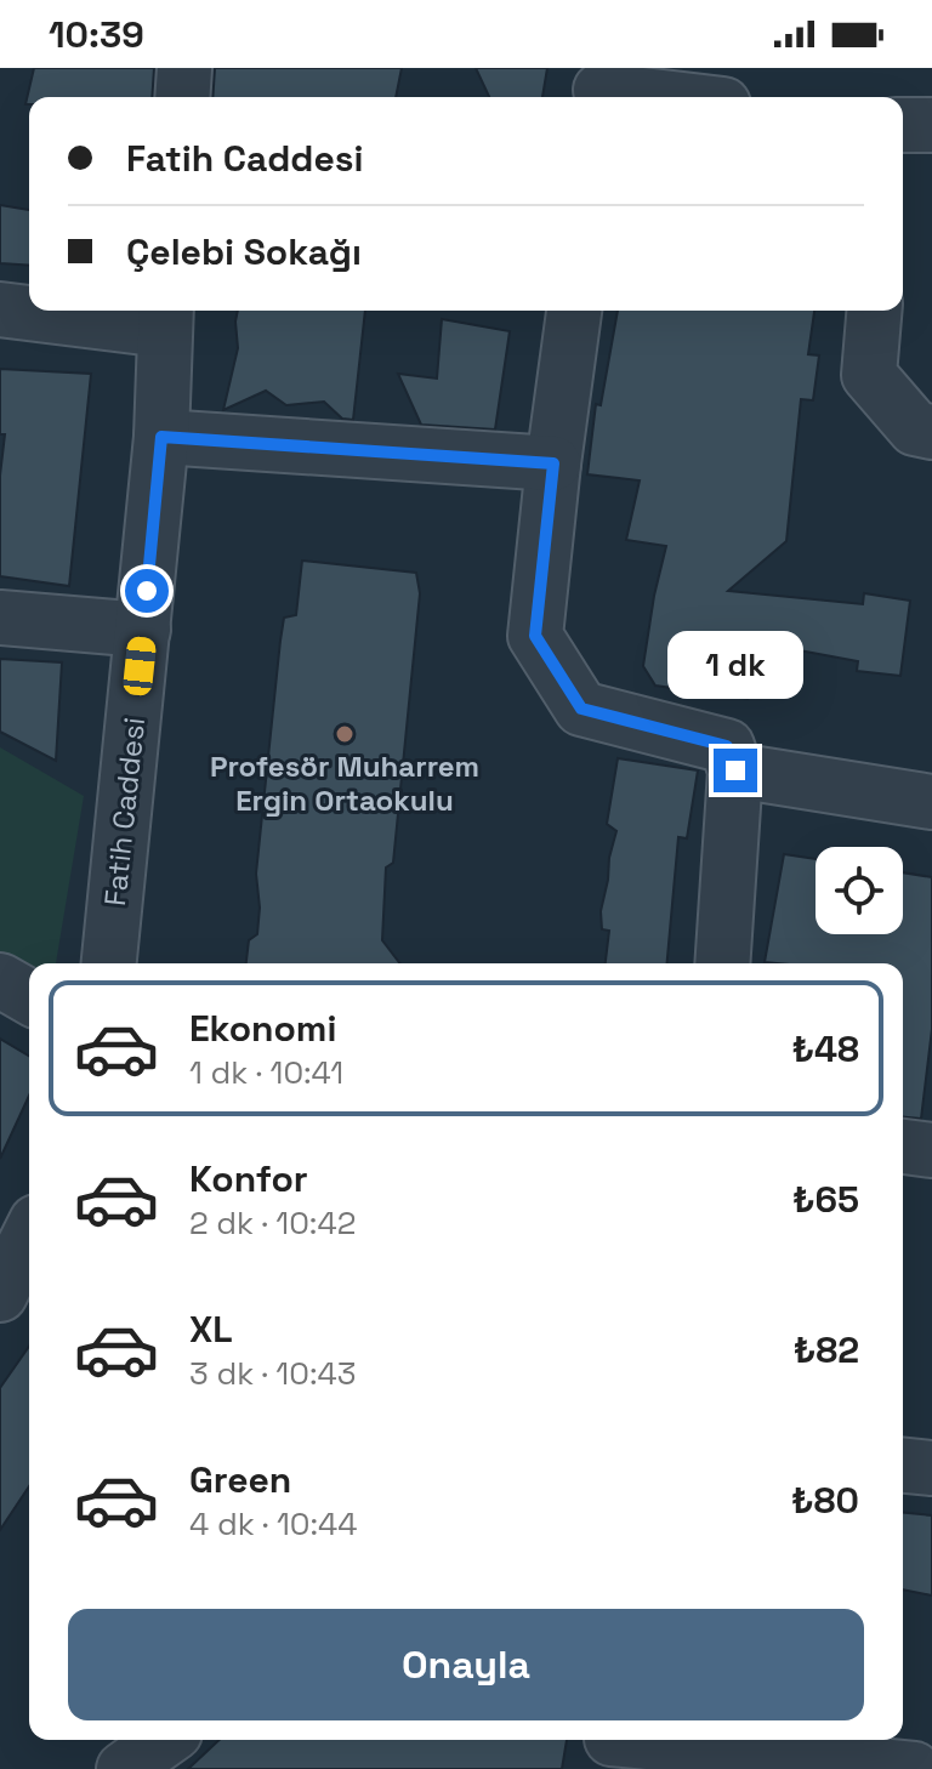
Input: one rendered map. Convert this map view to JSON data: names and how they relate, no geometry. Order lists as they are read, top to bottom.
{
  "streets": {
    "street": ["Fatih Caddesi"]
  },
  "places": ["Profesör Muharrem Ergin Ortaokulu"],
  "page": {
    "status": "10:39",
    "banner": ["Fatih Caddesi", "Çelebi Sokağı"],
    "bubble": "1 dk",
    "list": [
      {
        "name": "Ekonomi",
        "note": "1 dk · 10:41",
        "value": "₺48"
      },
      {
        "name": "Konfor",
        "note": "2 dk · 10:42",
        "value": "₺65"
      },
      {
        "name": "XL",
        "note": "3 dk · 10:43",
        "value": "₺82"
      },
      {
        "name": "Green",
        "note": "4 dk · 10:44",
        "value": "₺80"
      }
    ],
    "buttons": "Onayla"
  }
}
